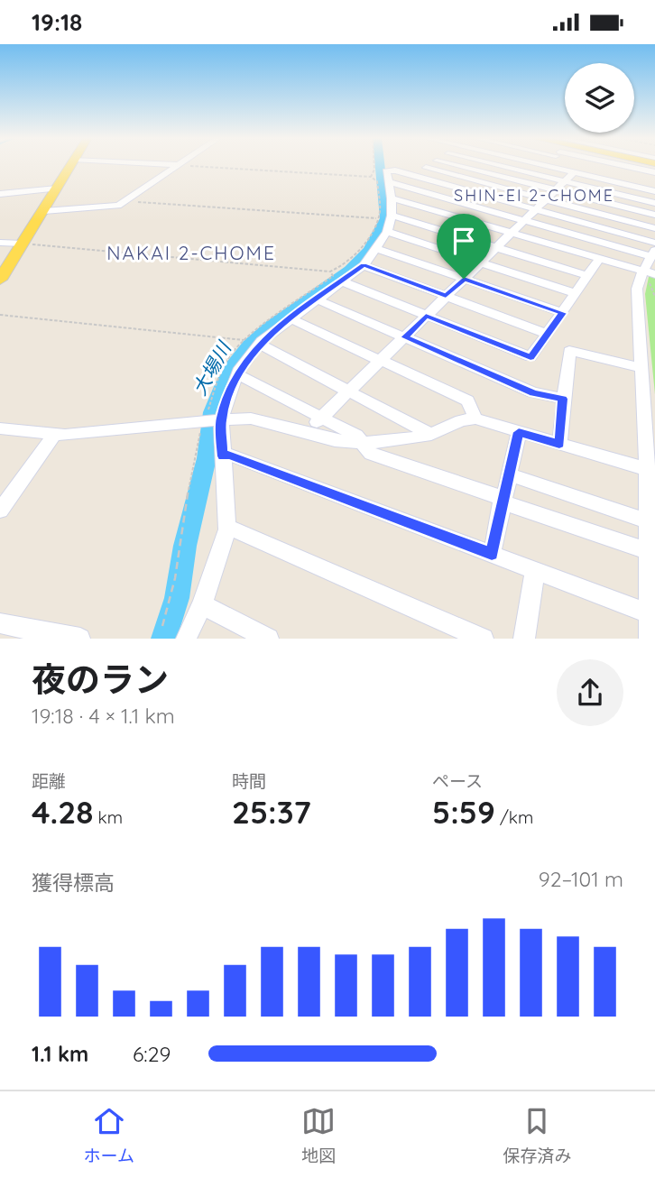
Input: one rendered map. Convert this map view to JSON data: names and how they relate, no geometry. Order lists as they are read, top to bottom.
{
  "districts": ["SHIN-EI 2-CHOME", "NAKAI 2-CHOME"],
  "water": ["大場川"],
  "page": {
    "status": "19:18",
    "heading": ["夜のラン", "19:18 · 4 × 1.1 km"],
    "stats": [
      ["距離", "4.28 km"],
      ["時間", "25:37"],
      ["ペース", "5:59 /km"]
    ],
    "chart": ["獲得標高", "92–101 m"],
    "list": [
      {
        "name": "1.1 km",
        "note": "6:29"
      }
    ],
    "tabs": ["ホーム", "地図", "保存済み"]
  }
}
